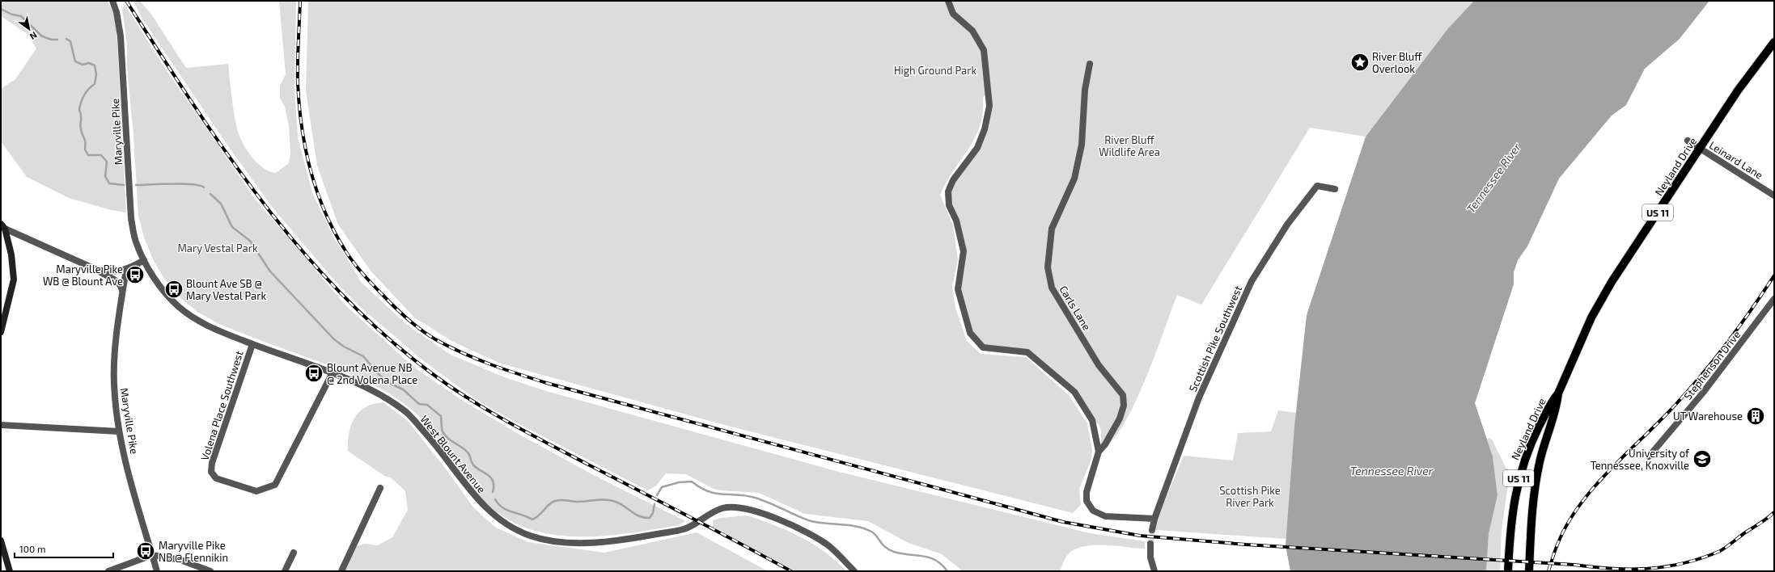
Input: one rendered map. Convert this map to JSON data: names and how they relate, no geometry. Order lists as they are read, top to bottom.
{
  "streets": {
    "main road": ["Neyland Drive", "US 11"],
    "street": [
      "Maryville Pike",
      "Leinard Lane",
      "Carls Lane",
      "Scottish Pike Southwest",
      "Stephenson Drive",
      "Volena Place Southwest",
      "West Blount Avenue"
    ]
  },
  "crossings": [
    ["Maryville Pike", "West Blount Avenue"],
    ["Leinard Lane", "Neyland Drive"],
    ["Volena Place Southwest", "West Blount Avenue"]
  ],
  "water": ["Tennessee River"],
  "parks": [
    "High Ground Park",
    "River Bluff Wildlife Area",
    "Mary Vestal Park",
    "Scottish Pike River Park"
  ],
  "places": {
    "place": ["River Bluff Overlook"],
    "bus stop": [
      "Maryville Pike WB @ Blount Ave",
      "Blount Ave SB @ Mary Vestal Park",
      "Blount Avenue NB @ 2nd Volena Place",
      "Maryville Pike NB @ Flennikin"
    ],
    "building": ["UT Warehouse"],
    "school or university": ["University of Tennessee, Knoxville"]
  },
  "scale_bar": "100 m",
  "north": "bottom right"
}
